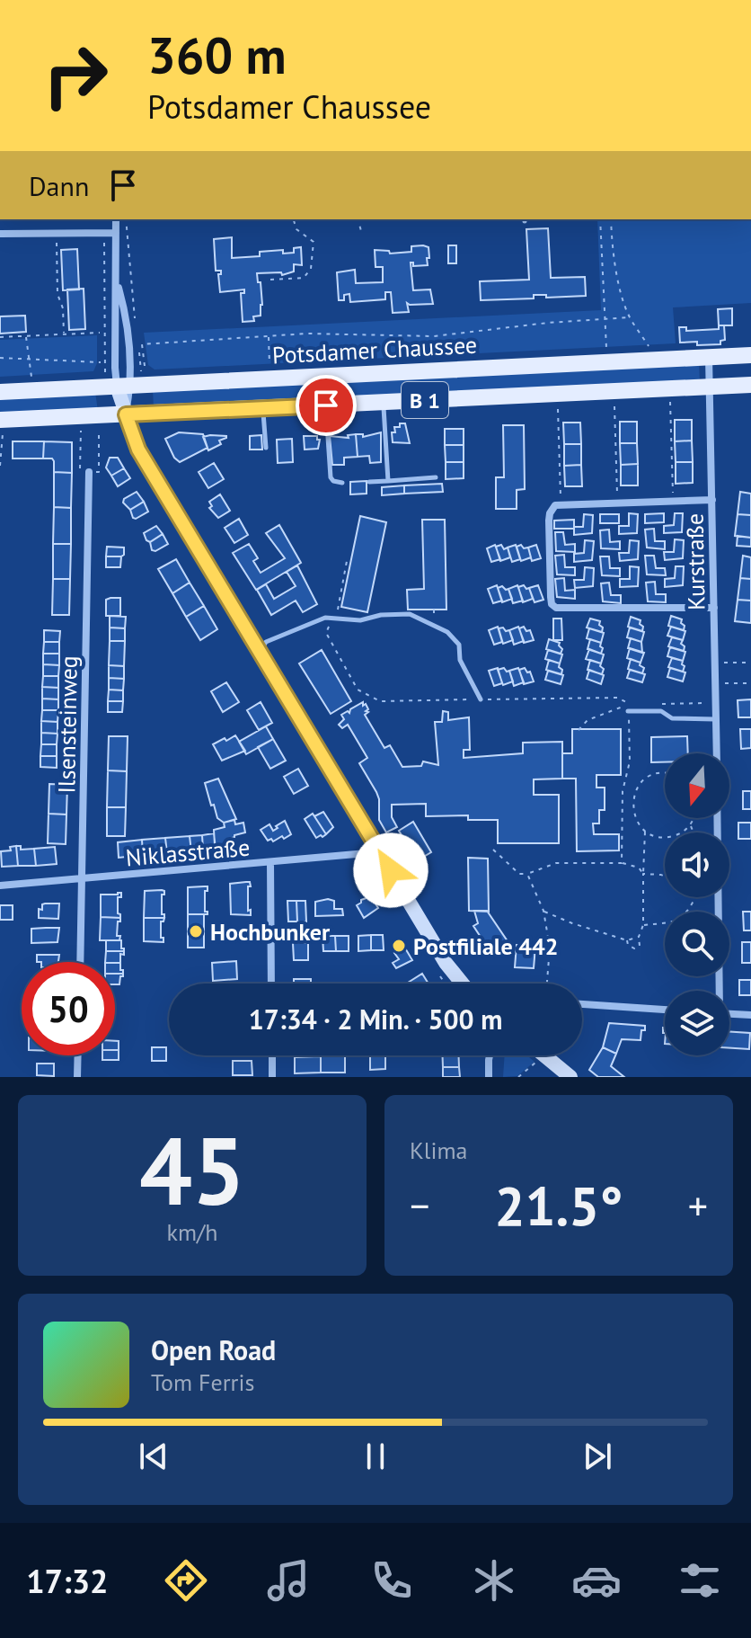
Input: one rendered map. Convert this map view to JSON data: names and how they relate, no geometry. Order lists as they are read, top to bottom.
{
  "streets": {
    "main road": ["Potsdamer Chaussee", "B 1"],
    "street": ["Kurstraße", "Ilsensteinweg", "Niklasstraße"]
  },
  "crossings": [
    ["Potsdamer Chaussee", "Kurstraße"],
    ["B 1", "Kurstraße"],
    ["Ilsensteinweg", "Niklasstraße"]
  ],
  "places": ["Hochbunker", "Postfiliale 442"],
  "north": "bottom",
  "page": {
    "turn": ["360 m", "Potsdamer Chaussee"],
    "then": "Dann",
    "limit": "50",
    "trip": "17:34 · 2 Min. · 500 m",
    "tile": [
      ["45", "km/h"],
      "Klima"
    ],
    "heat": ["−", "21.5°", "+"],
    "song": ["Open Road", "Tom Ferris"],
    "tabs": "17:32"
  }
}
